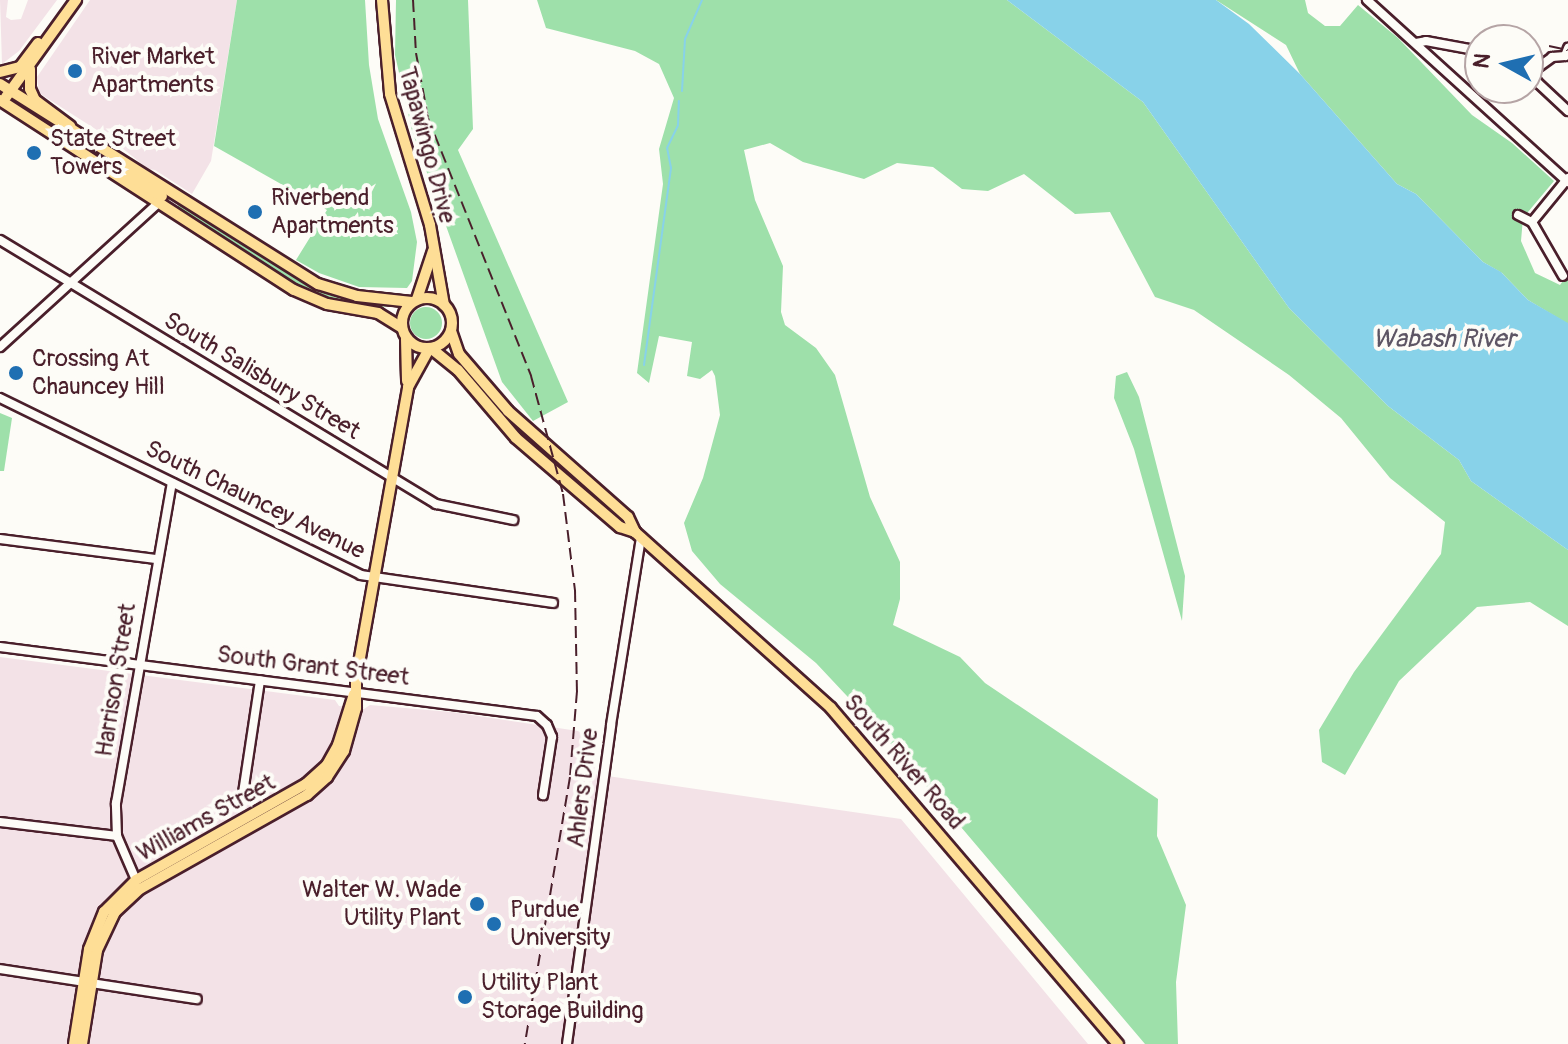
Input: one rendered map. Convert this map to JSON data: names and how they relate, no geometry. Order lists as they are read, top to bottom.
{
  "streets": {
    "main road": ["Tapawingo Drive", "South River Road", "Williams Street"],
    "street": [
      "South Salisbury Street",
      "South Chauncey Avenue",
      "South Grant Street",
      "Harrison Street",
      "Ahlers Drive"
    ]
  },
  "crossings": [
    ["Tapawingo Drive", "South River Road"],
    ["Tapawingo Drive", "Williams Street"],
    ["South Salisbury Street", "Williams Street"],
    ["South Chauncey Avenue", "Harrison Street"],
    ["South Chauncey Avenue", "Williams Street"],
    ["South Grant Street", "Harrison Street"],
    ["South Grant Street", "Williams Street"],
    ["Harrison Street", "Williams Street"],
    ["South River Road", "Ahlers Drive"],
    ["South River Road", "Williams Street"]
  ],
  "water": ["Wabash River"],
  "places": [
    "River Market Apartments",
    "State Street Towers",
    "Riverbend Apartments",
    "Crossing At Chauncey Hill",
    "Walter W. Wade Utility Plant",
    "Purdue University",
    "Utility Plant Storage Building"
  ],
  "north": "left"
}
